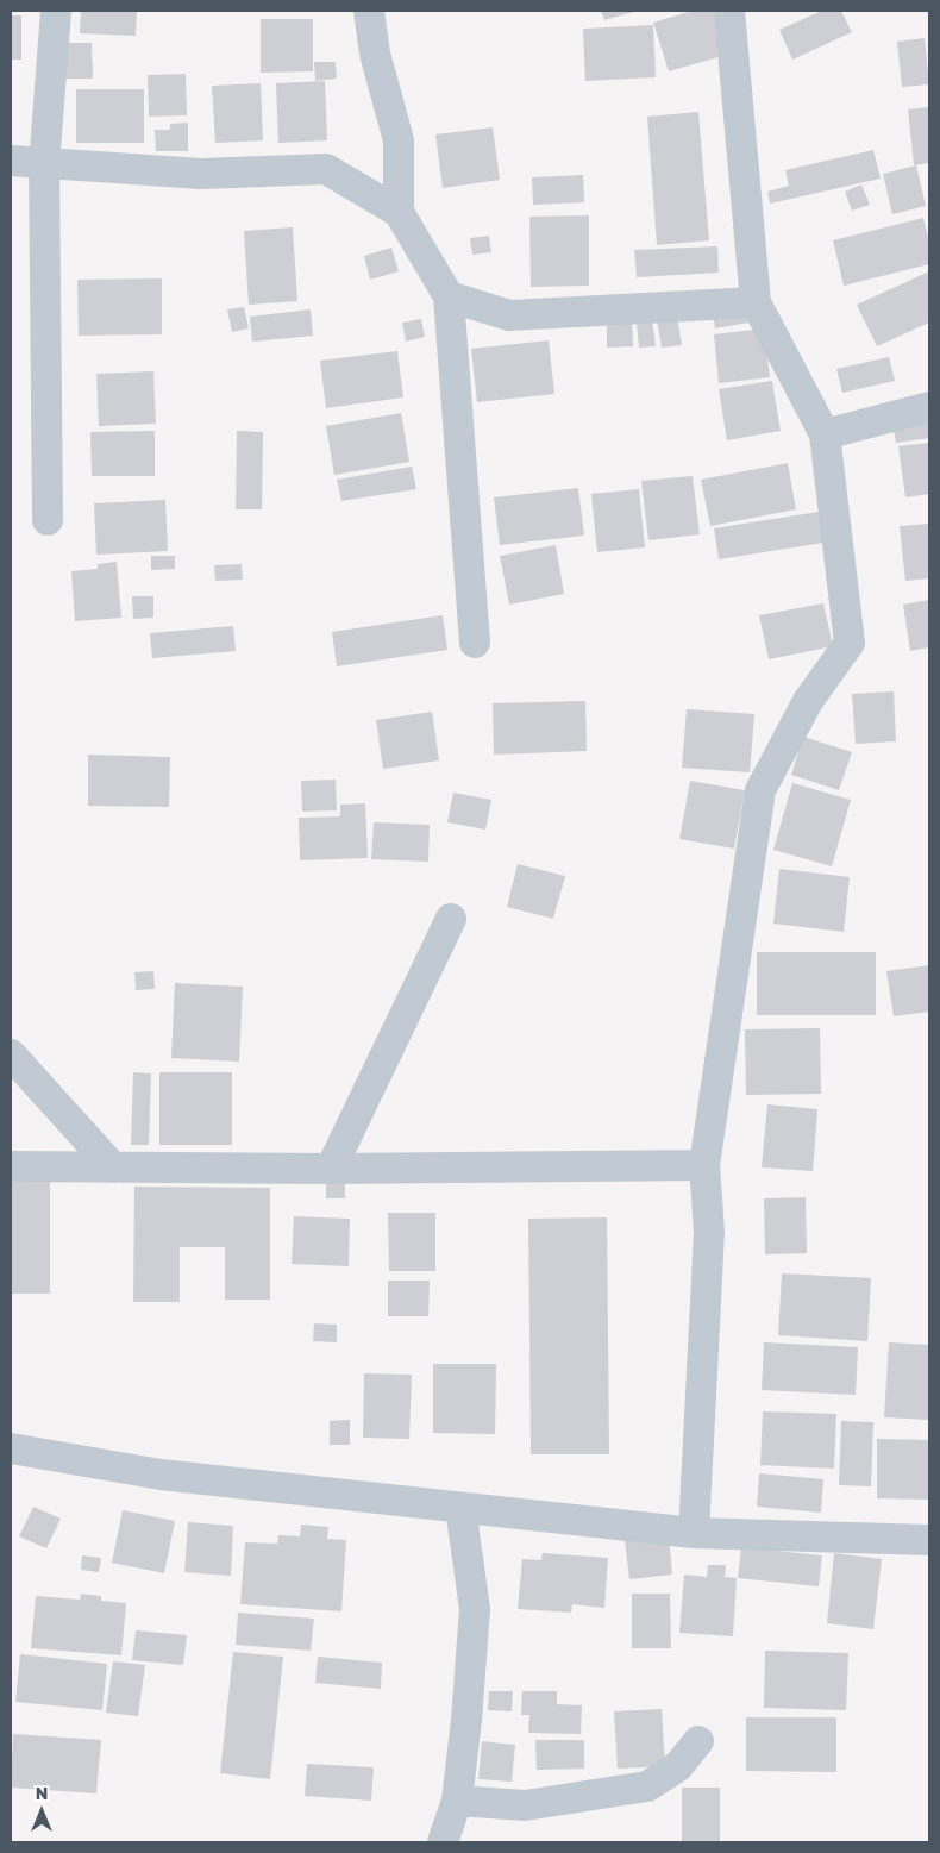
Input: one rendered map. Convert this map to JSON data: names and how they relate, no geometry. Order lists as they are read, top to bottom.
{
  "north": "top"
}
